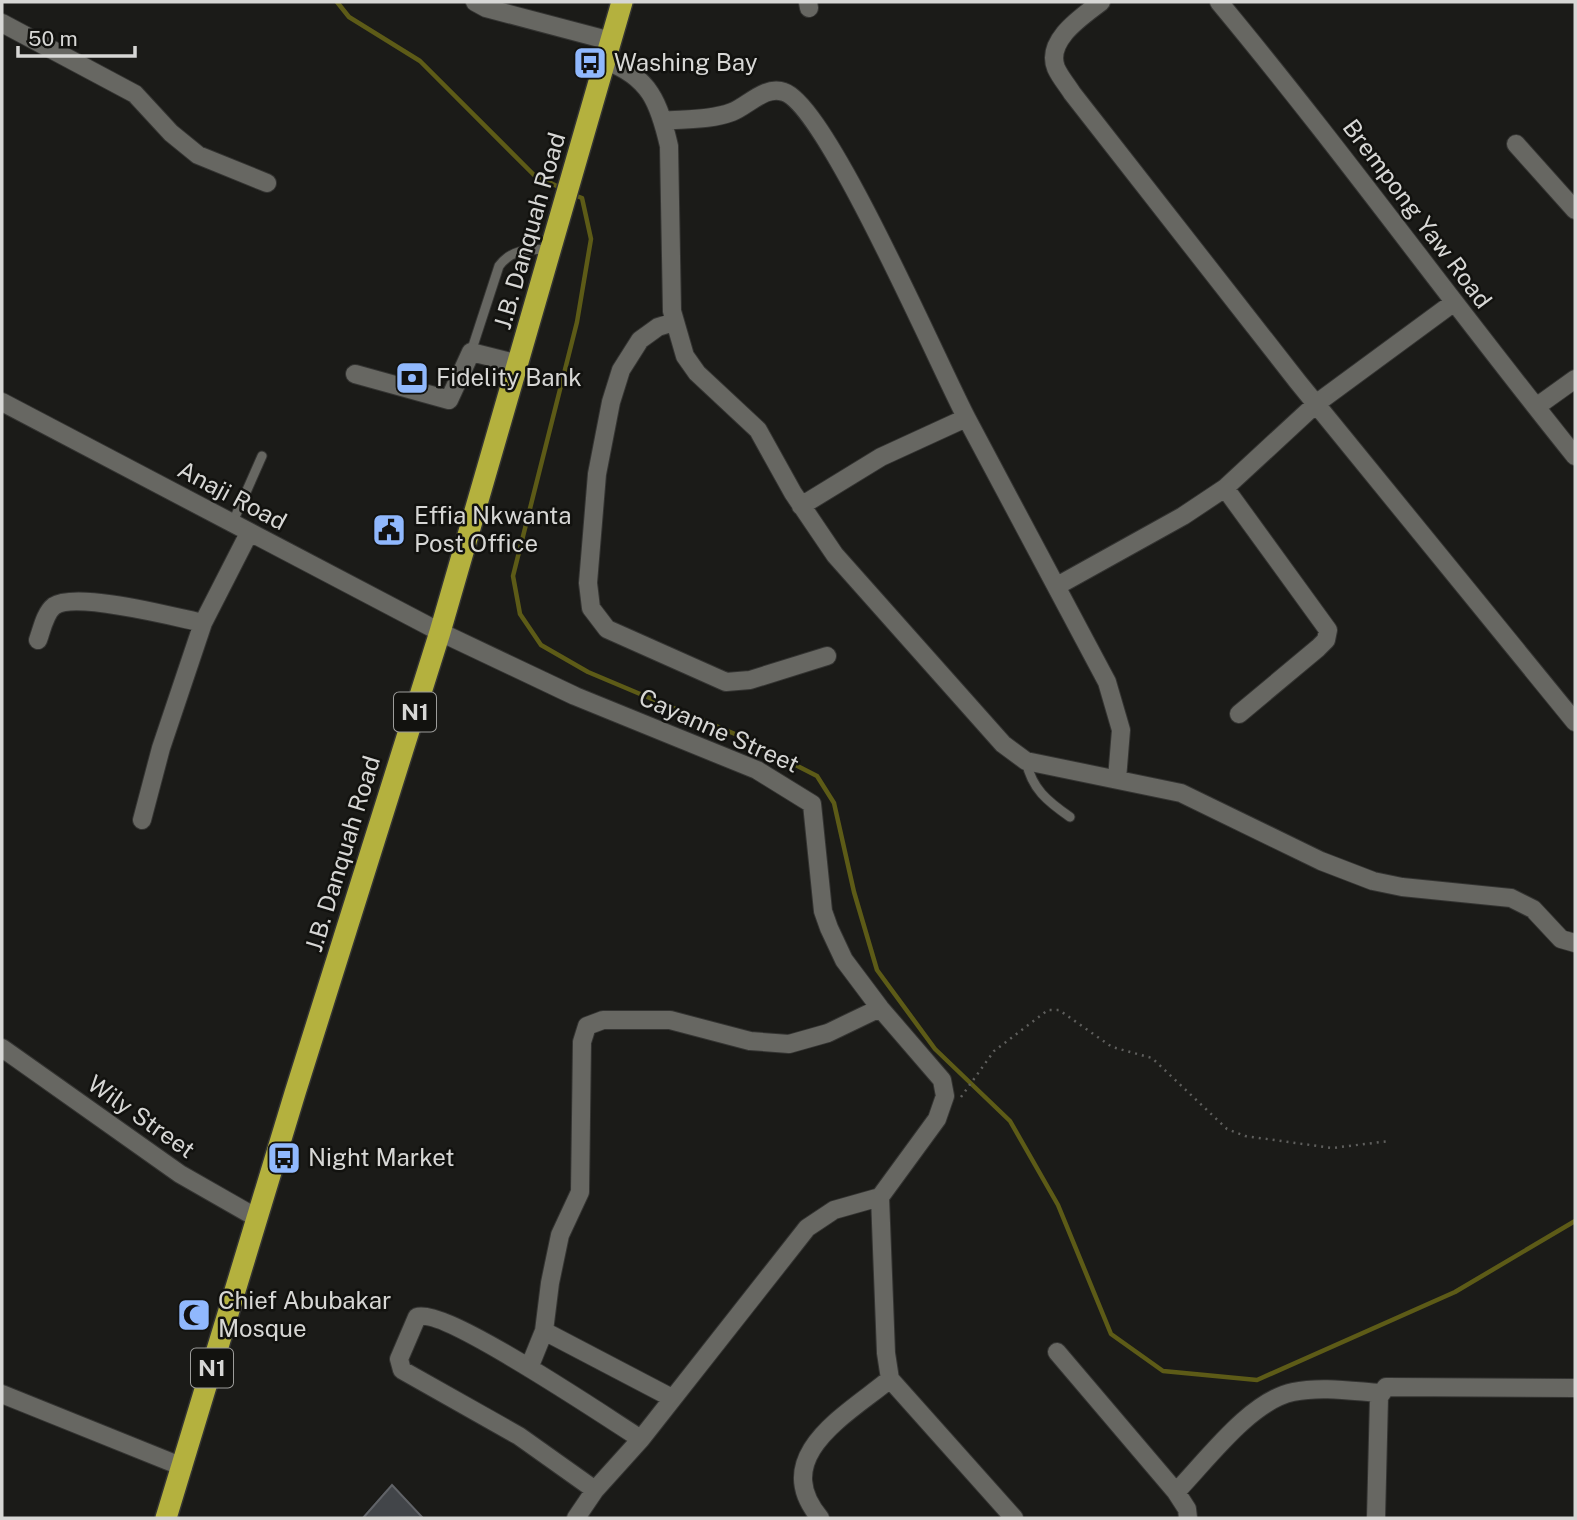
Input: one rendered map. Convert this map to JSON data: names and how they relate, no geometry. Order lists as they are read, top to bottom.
{
  "streets": {
    "highway": ["J.B. Danquah Road", "N1"],
    "street": [
      "Brempong Yaw Road",
      "Anaji Road",
      "Cayanne Street",
      "Wily Street"
    ]
  },
  "crossings": [
    ["J.B. Danquah Road", "Anaji Road"],
    ["J.B. Danquah Road", "Cayanne Street"],
    ["J.B. Danquah Road", "Wily Street"],
    ["Anaji Road", "Cayanne Street"]
  ],
  "places": {
    "bus stop": ["Washing Bay", "Night Market"],
    "bank": ["Fidelity Bank"],
    "public building": ["Effia Nkwanta Post Office"],
    "mosque": ["Chief Abubakar Mosque"]
  },
  "scale_bar": "50 m"
}
